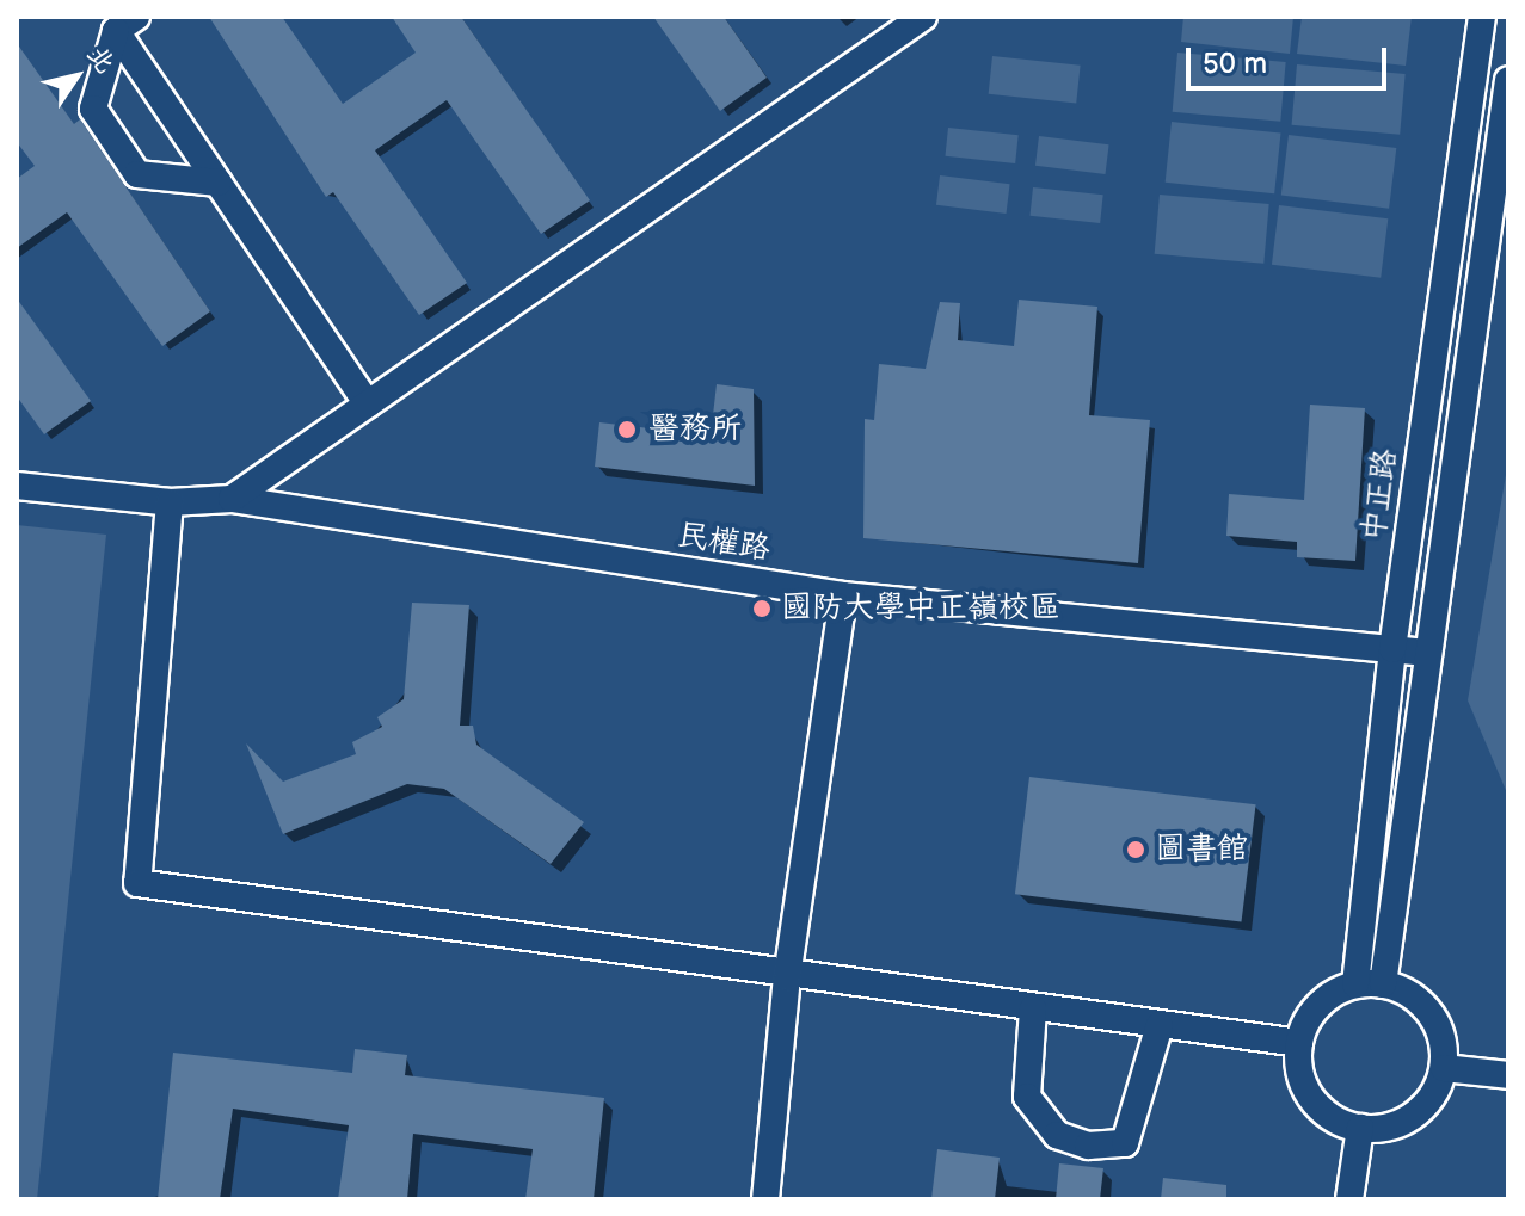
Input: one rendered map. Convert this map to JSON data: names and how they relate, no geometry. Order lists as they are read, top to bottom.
{
  "streets": {
    "lane": ["中正路", "民權路"]
  },
  "crossings": [
    ["中正路", "民權路"]
  ],
  "places": ["醫務所", "國防大學中正嶺校區", "圖書館"],
  "scale_bar": "50 m",
  "north": "top right"
}
